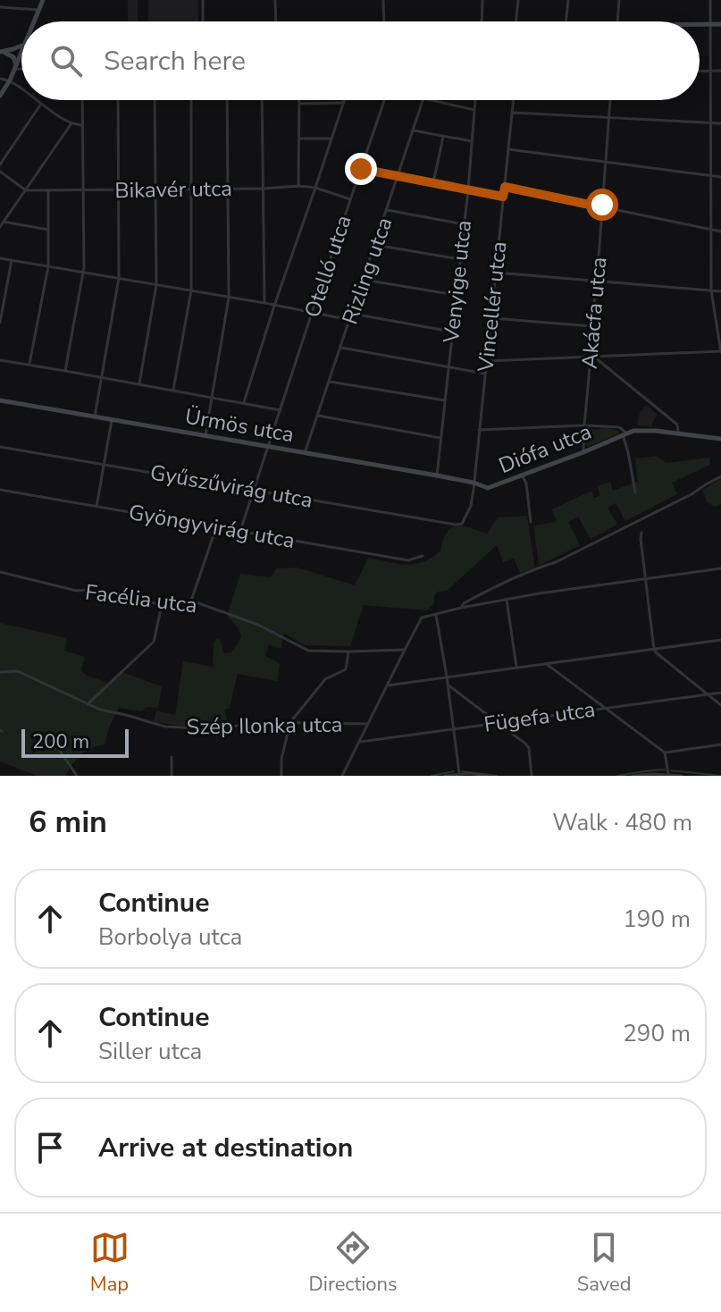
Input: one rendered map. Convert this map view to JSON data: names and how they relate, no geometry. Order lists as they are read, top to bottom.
{
  "streets": {
    "street": [
      "Bikavér utca",
      "Otelló utca",
      "Rizling utca",
      "Venyige utca",
      "Vincellér utca",
      "Akácfa utca",
      "Ürmös utca",
      "Diófa utca",
      "Gyűszűvirág utca",
      "Gyöngyvirág utca",
      "Facélia utca",
      "Fügefa utca",
      "Szép Ilonka utca"
    ]
  },
  "crossings": [
    ["Bikavér utca", "Otelló utca"],
    ["Otelló utca", "Ürmös utca"],
    ["Otelló utca", "Gyűszűvirág utca"],
    ["Otelló utca", "Gyöngyvirág utca"],
    ["Rizling utca", "Ürmös utca"],
    ["Venyige utca", "Ürmös utca"],
    ["Vincellér utca", "Ürmös utca"],
    ["Vincellér utca", "Diófa utca"],
    ["Vincellér utca", "Gyűszűvirág utca"],
    ["Akácfa utca", "Diófa utca"],
    ["Ürmös utca", "Diófa utca"]
  ],
  "scale_bar": "200 m",
  "page": {
    "search": "Search here",
    "scale": "200 m",
    "heading": ["6 min", "Walk · 480 m"],
    "list": [
      ["Continue", "Borbolya utca", "190 m"],
      ["Continue", "Siller utca", "290 m"],
      "Arrive at destination"
    ],
    "nav": ["Map", "Directions", "Saved"]
  }
}
